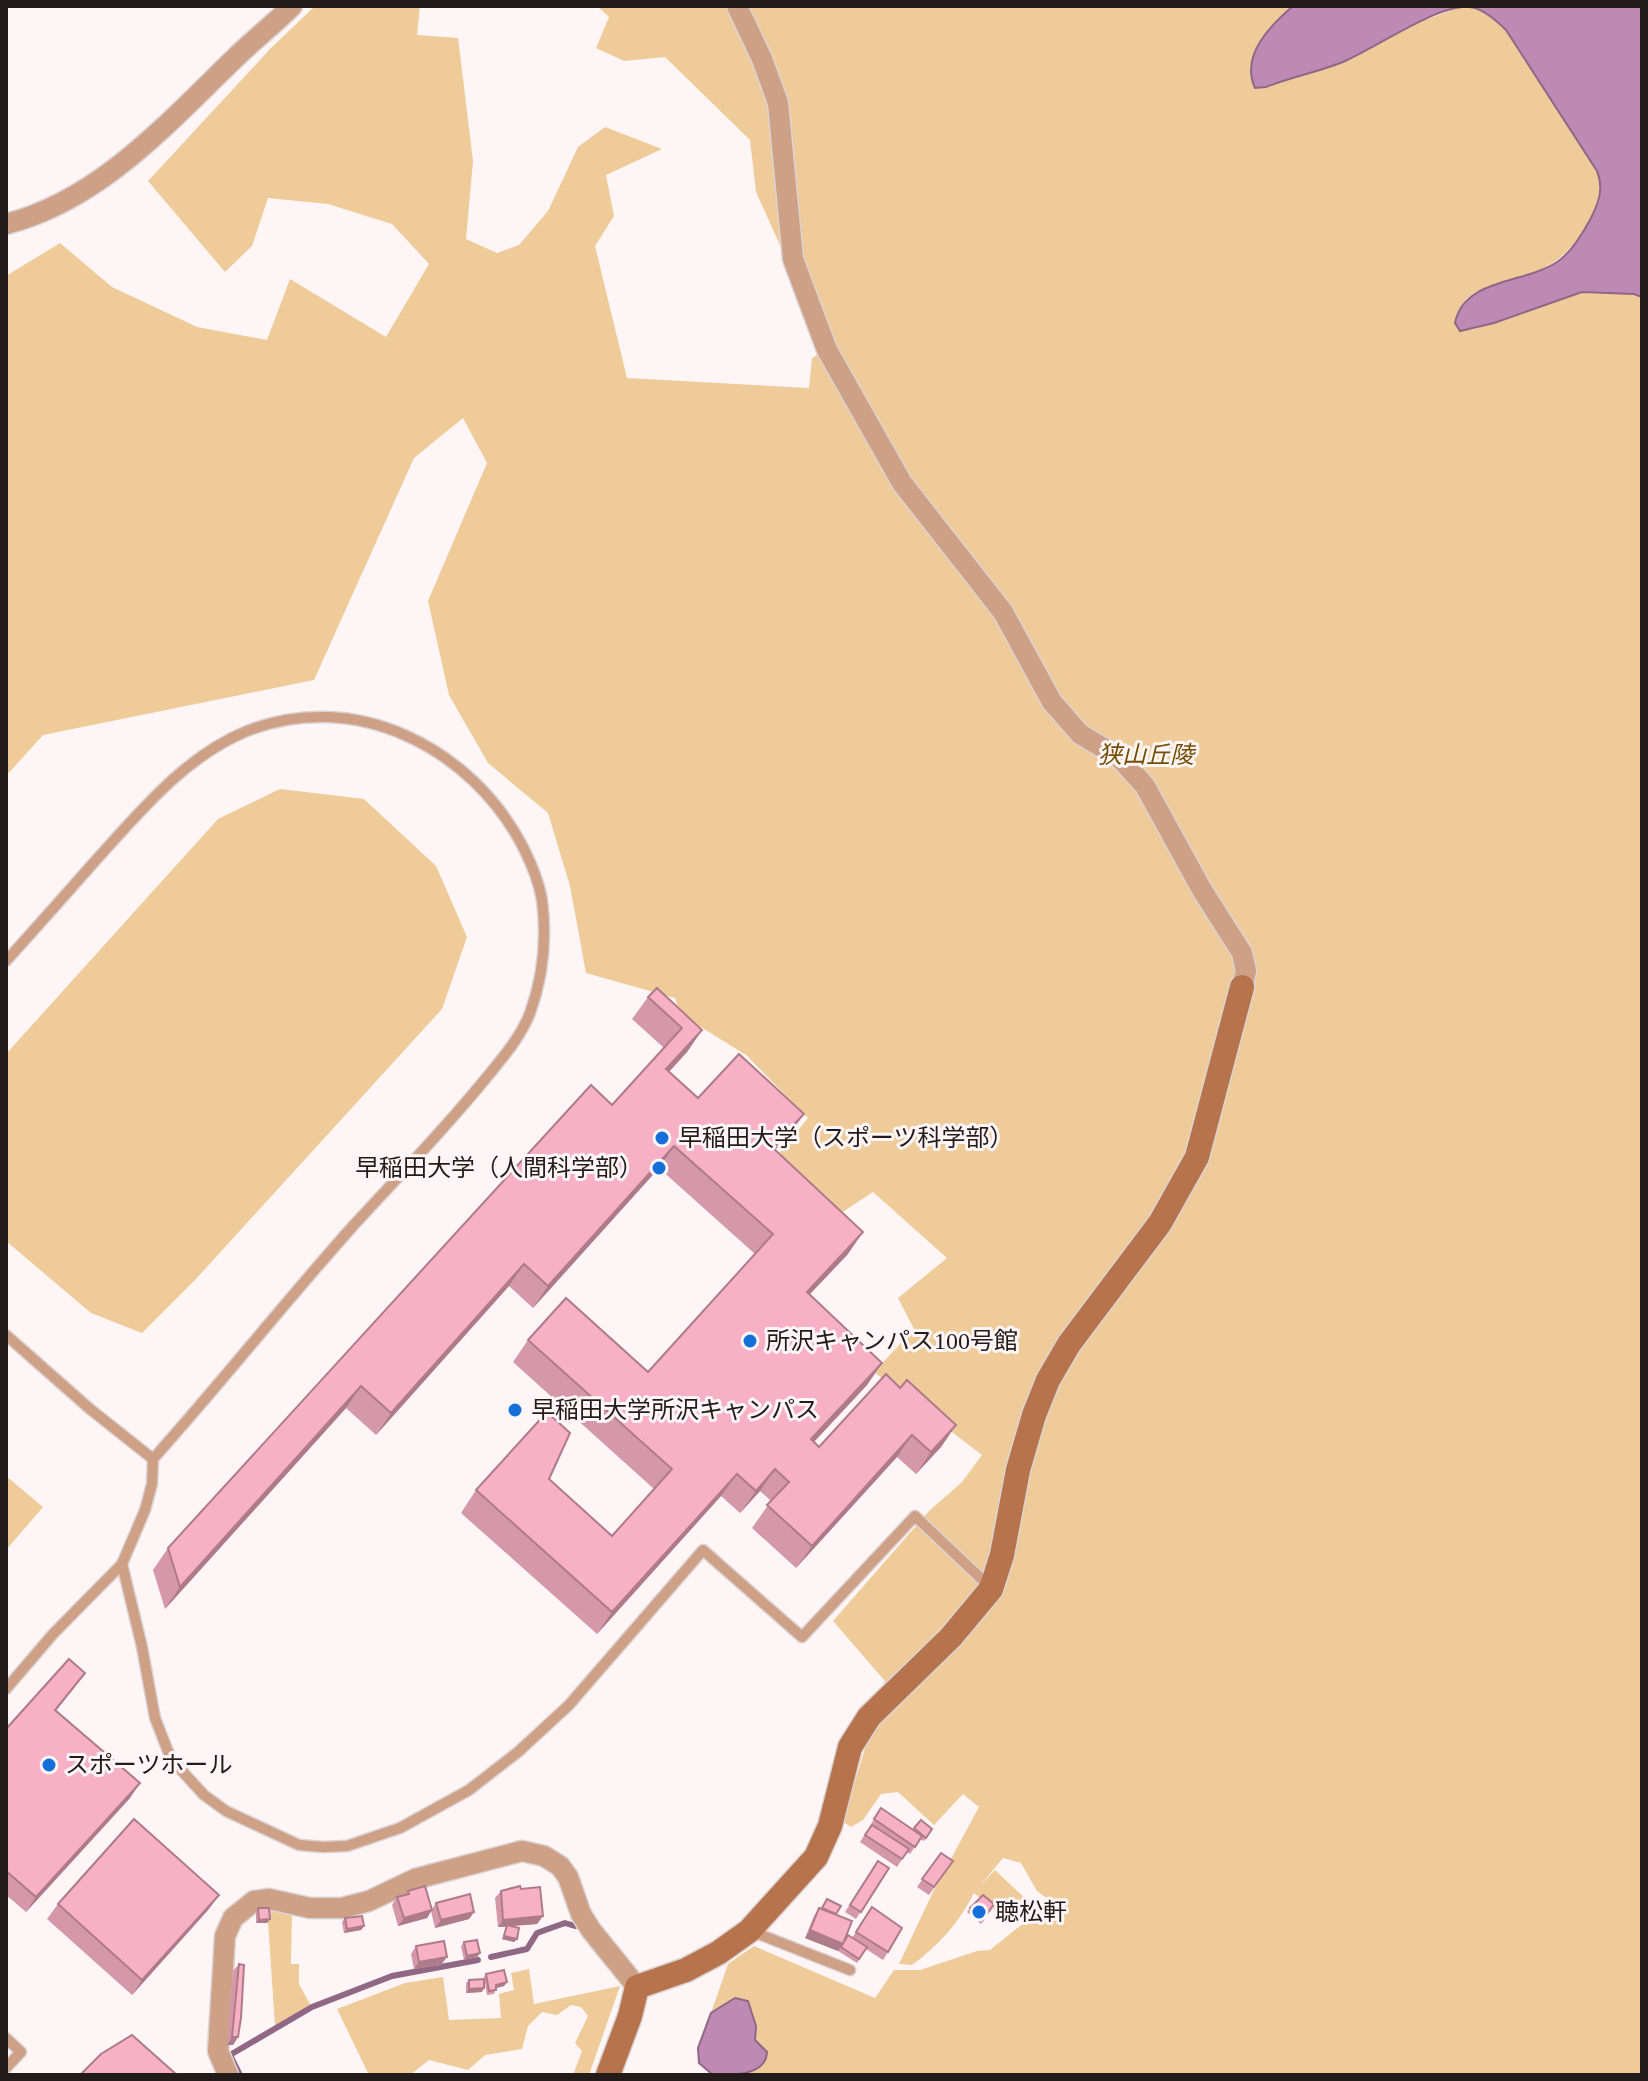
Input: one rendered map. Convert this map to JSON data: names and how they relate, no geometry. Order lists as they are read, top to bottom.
{
  "parks": ["狭山丘陵"],
  "places": [
    "早稲田大学（スポーツ科学部）",
    "早稲田大学（人間科学部）",
    "所沢キャンパス100号館",
    "早稲田大学所沢キャンパス",
    "スポーツホール",
    "聴松軒"
  ]
}
